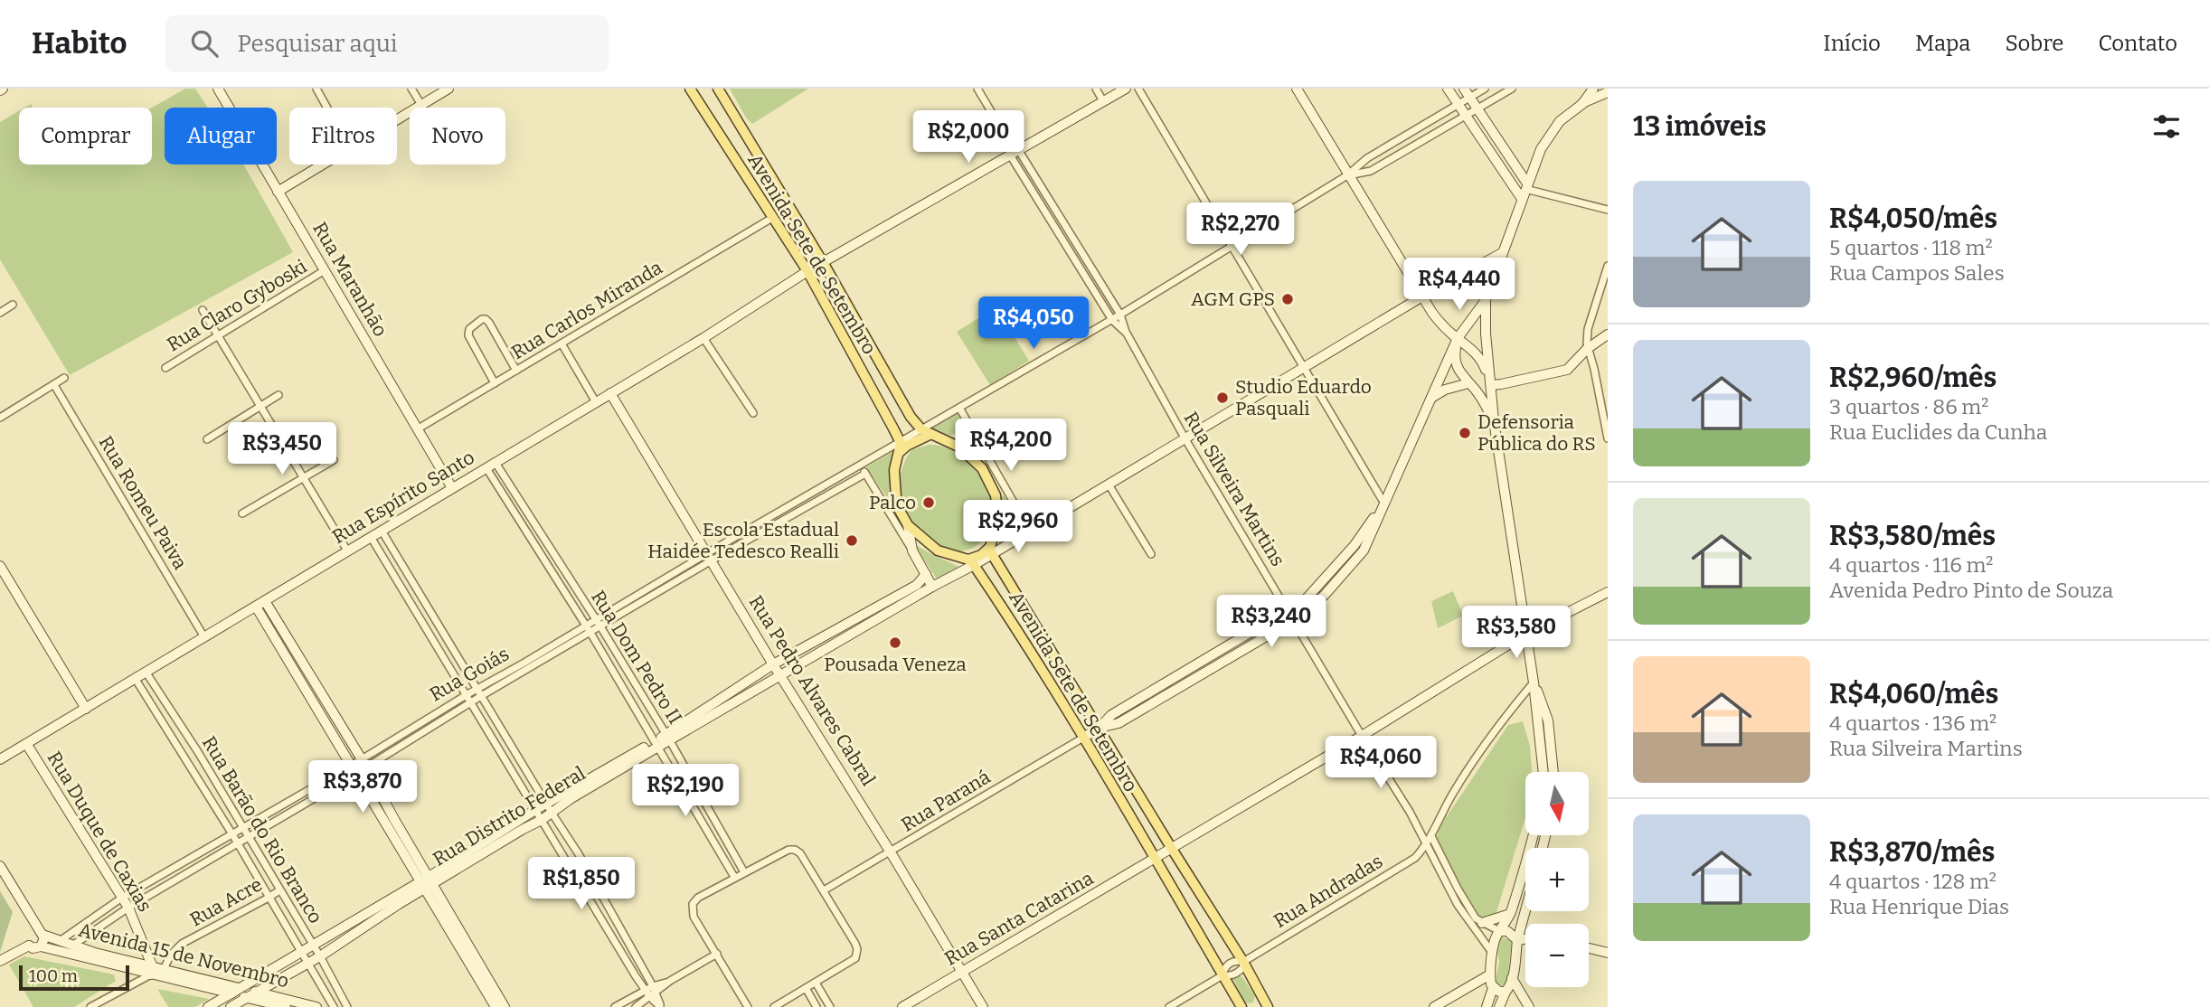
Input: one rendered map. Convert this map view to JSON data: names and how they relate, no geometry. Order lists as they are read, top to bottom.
{
  "streets": {
    "main road": ["Avenida Sete de Setembro"],
    "street": [
      "Rua Maranhão",
      "Rua Claro Gyboski",
      "Rua Carlos Miranda",
      "Rua Silveira Martins",
      "Rua Espírito Santo",
      "Rua Romeu Paiva",
      "Rua Dom Pedro II",
      "Rua Goiás",
      "Rua Pedro Alvares Cabral",
      "Rua Paraná",
      "Rua Distrito Federal",
      "Rua Barão do Rio Branco",
      "Rua Duque de Caxias",
      "Rua Andradas",
      "Rua Acre",
      "Rua Santa Catarina",
      "Avenida 15 de Novembro"
    ]
  },
  "crossings": [
    ["Avenida Sete de Setembro", "Rua Carlos Miranda"],
    ["Avenida Sete de Setembro", "Rua Espírito Santo"],
    ["Avenida Sete de Setembro", "Rua Goiás"],
    ["Avenida Sete de Setembro", "Rua Paraná"],
    ["Avenida Sete de Setembro", "Rua Distrito Federal"],
    ["Avenida Sete de Setembro", "Rua Andradas"],
    ["Avenida Sete de Setembro", "Rua Santa Catarina"],
    ["Rua Maranhão", "Rua Claro Gyboski"],
    ["Rua Maranhão", "Rua Carlos Miranda"],
    ["Rua Maranhão", "Rua Espírito Santo"],
    ["Rua Silveira Martins", "Rua Espírito Santo"],
    ["Rua Silveira Martins", "Rua Andradas"],
    ["Rua Silveira Martins", "Rua Santa Catarina"],
    ["Rua Espírito Santo", "Rua Romeu Paiva"],
    ["Rua Espírito Santo", "Rua Dom Pedro II"],
    ["Rua Espírito Santo", "Rua Pedro Alvares Cabral"],
    ["Rua Espírito Santo", "Rua Barão do Rio Branco"],
    ["Rua Espírito Santo", "Rua Duque de Caxias"],
    ["Rua Dom Pedro II", "Rua Goiás"],
    ["Rua Dom Pedro II", "Rua Distrito Federal"],
    ["Rua Goiás", "Rua Pedro Alvares Cabral"],
    ["Rua Goiás", "Rua Distrito Federal"],
    ["Rua Goiás", "Rua Barão do Rio Branco"],
    ["Rua Goiás", "Rua Duque de Caxias"],
    ["Rua Goiás", "Avenida 15 de Novembro"],
    ["Rua Pedro Alvares Cabral", "Rua Paraná"],
    ["Rua Pedro Alvares Cabral", "Rua Distrito Federal"],
    ["Rua Pedro Alvares Cabral", "Rua Santa Catarina"],
    ["Rua Distrito Federal", "Rua Barão do Rio Branco"],
    ["Rua Distrito Federal", "Avenida 15 de Novembro"],
    ["Rua Barão do Rio Branco", "Rua Acre"],
    ["Rua Duque de Caxias", "Avenida 15 de Novembro"],
    ["Rua Acre", "Avenida 15 de Novembro"]
  ],
  "places": [
    "AGM GPS",
    "Studio Eduardo Pasquali",
    "Defensoria Pública do RS",
    "Palco",
    "Escola Estadual Haidée Tedesco Realli",
    "Pousada Veneza"
  ],
  "scale_bar": "100 m",
  "north": "bottom",
  "page": {
    "header": "Habito",
    "search": "Pesquisar aqui",
    "nav": [
      "Início",
      "Mapa",
      "Sobre",
      "Contato"
    ],
    "heading": "13 imóveis",
    "chip": [
      "Comprar",
      "Alugar",
      "Filtros",
      "Novo"
    ],
    "price": [
      "R$2,000",
      "R$2,270",
      "R$4,440",
      "R$4,050",
      "R$4,200",
      "R$3,450",
      "R$2,960",
      "R$3,240",
      "R$3,580",
      "R$4,060",
      "R$3,870",
      "R$2,190",
      "R$1,850"
    ],
    "list": [
      {
        "name": "R$4,050/mês",
        "note": "5 quartos · 118 m² · Rua Campos Sales"
      },
      {
        "name": "R$2,960/mês",
        "note": "3 quartos · 86 m² · Rua Euclides da Cunha"
      },
      {
        "name": "R$3,580/mês",
        "note": "4 quartos · 116 m² · Avenida Pedro Pinto de Souza"
      },
      {
        "name": "R$4,060/mês",
        "note": "4 quartos · 136 m² · Rua Silveira Martins"
      },
      {
        "name": "R$3,870/mês",
        "note": "4 quartos · 128 m² · Rua Henrique Dias"
      }
    ],
    "map_buttons": ["+", "−"],
    "scale": "100 m"
  }
}
